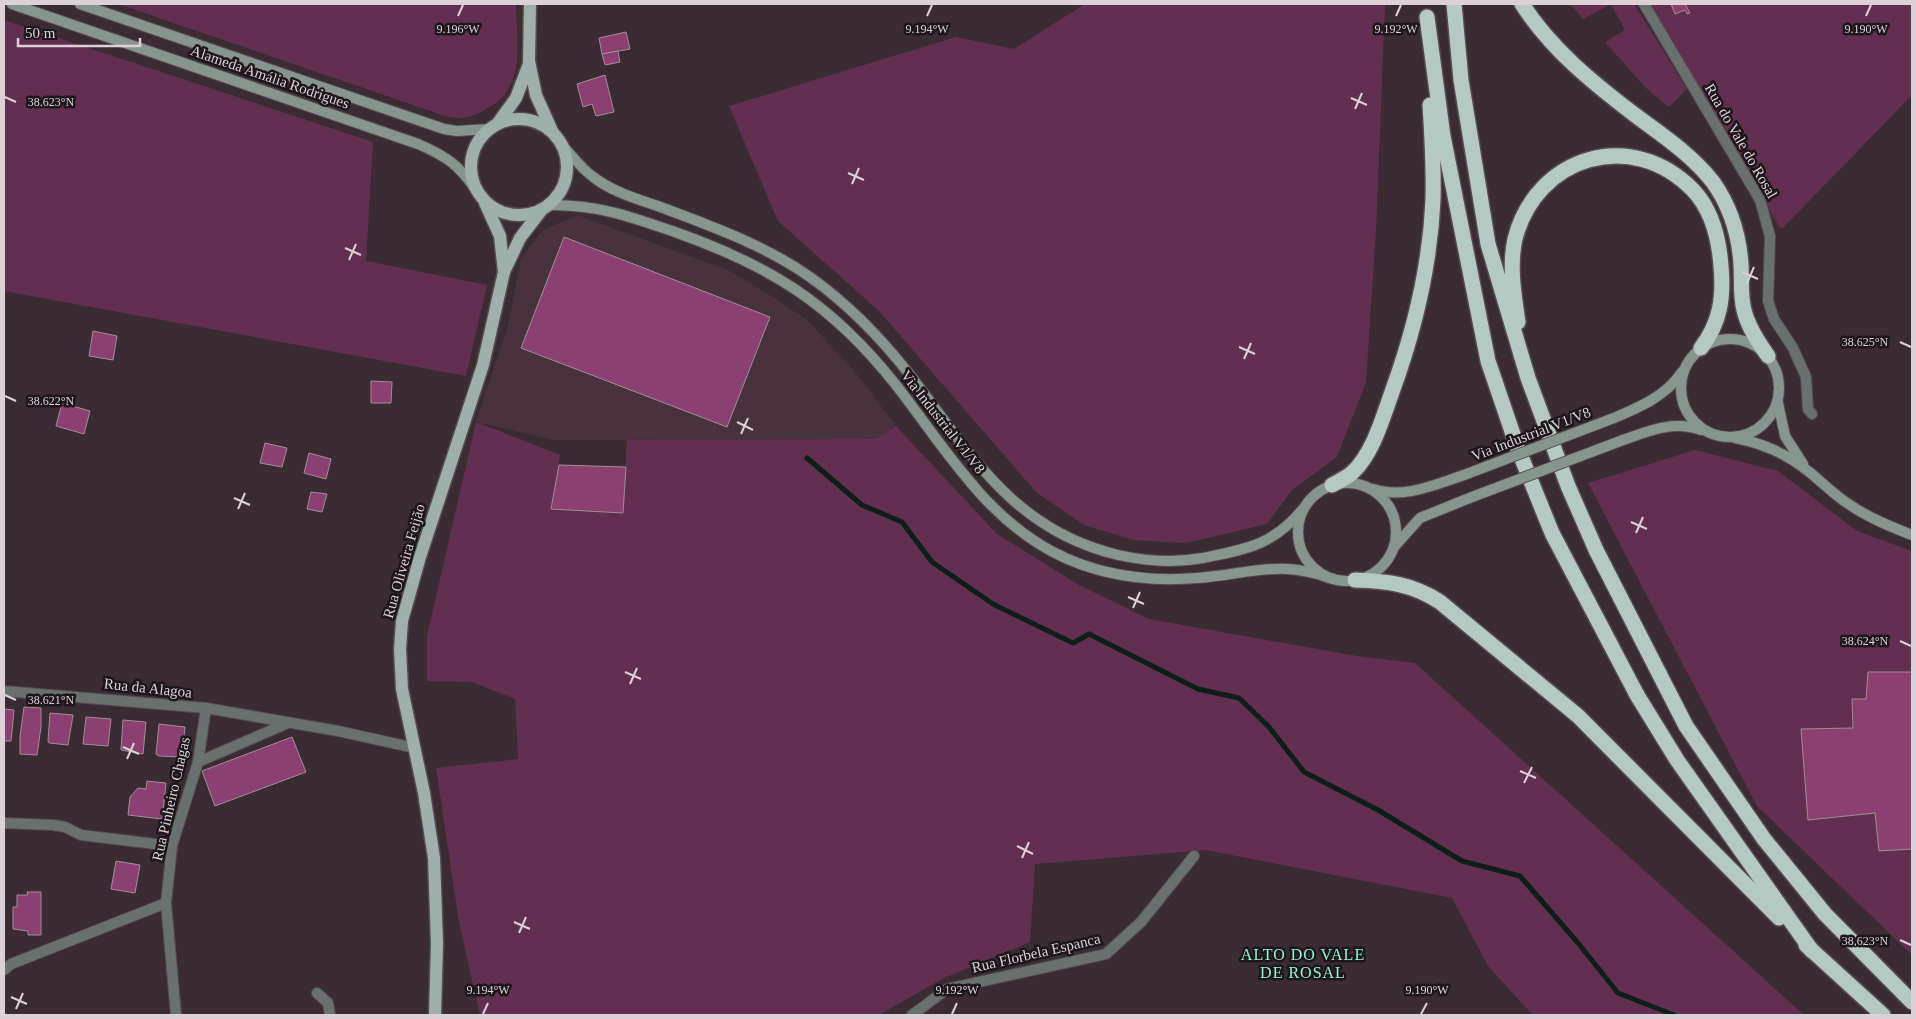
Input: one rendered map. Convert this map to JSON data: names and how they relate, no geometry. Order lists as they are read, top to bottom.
{
  "streets": {
    "main road": ["Alameda Amália Rodrigues", "Via Industrial V1/V8", "Rua Oliveira Feijão"],
    "street": [
      "Rua do Vale do Rosal",
      "Rua da Alagoa",
      "Rua Pinheiro Chagas",
      "Rua Florbela Espanca"
    ]
  },
  "crossings": [
    ["Alameda Amália Rodrigues", "Via Industrial V1/V8"],
    ["Alameda Amália Rodrigues", "Rua Oliveira Feijão"],
    ["Via Industrial V1/V8", "Rua Oliveira Feijão"],
    ["Rua Oliveira Feijão", "Rua da Alagoa"],
    ["Rua da Alagoa", "Rua Pinheiro Chagas"]
  ],
  "districts": ["ALTO DO VALE DE ROSAL"],
  "scale_bar": "50 m",
  "coordinates": [
    "9.196°W",
    "9.194°W",
    "9.192°W",
    "9.190°W",
    "38.623°N",
    "38.625°N",
    "38.622°N",
    "38.624°N",
    "38.621°N"
  ]
}
